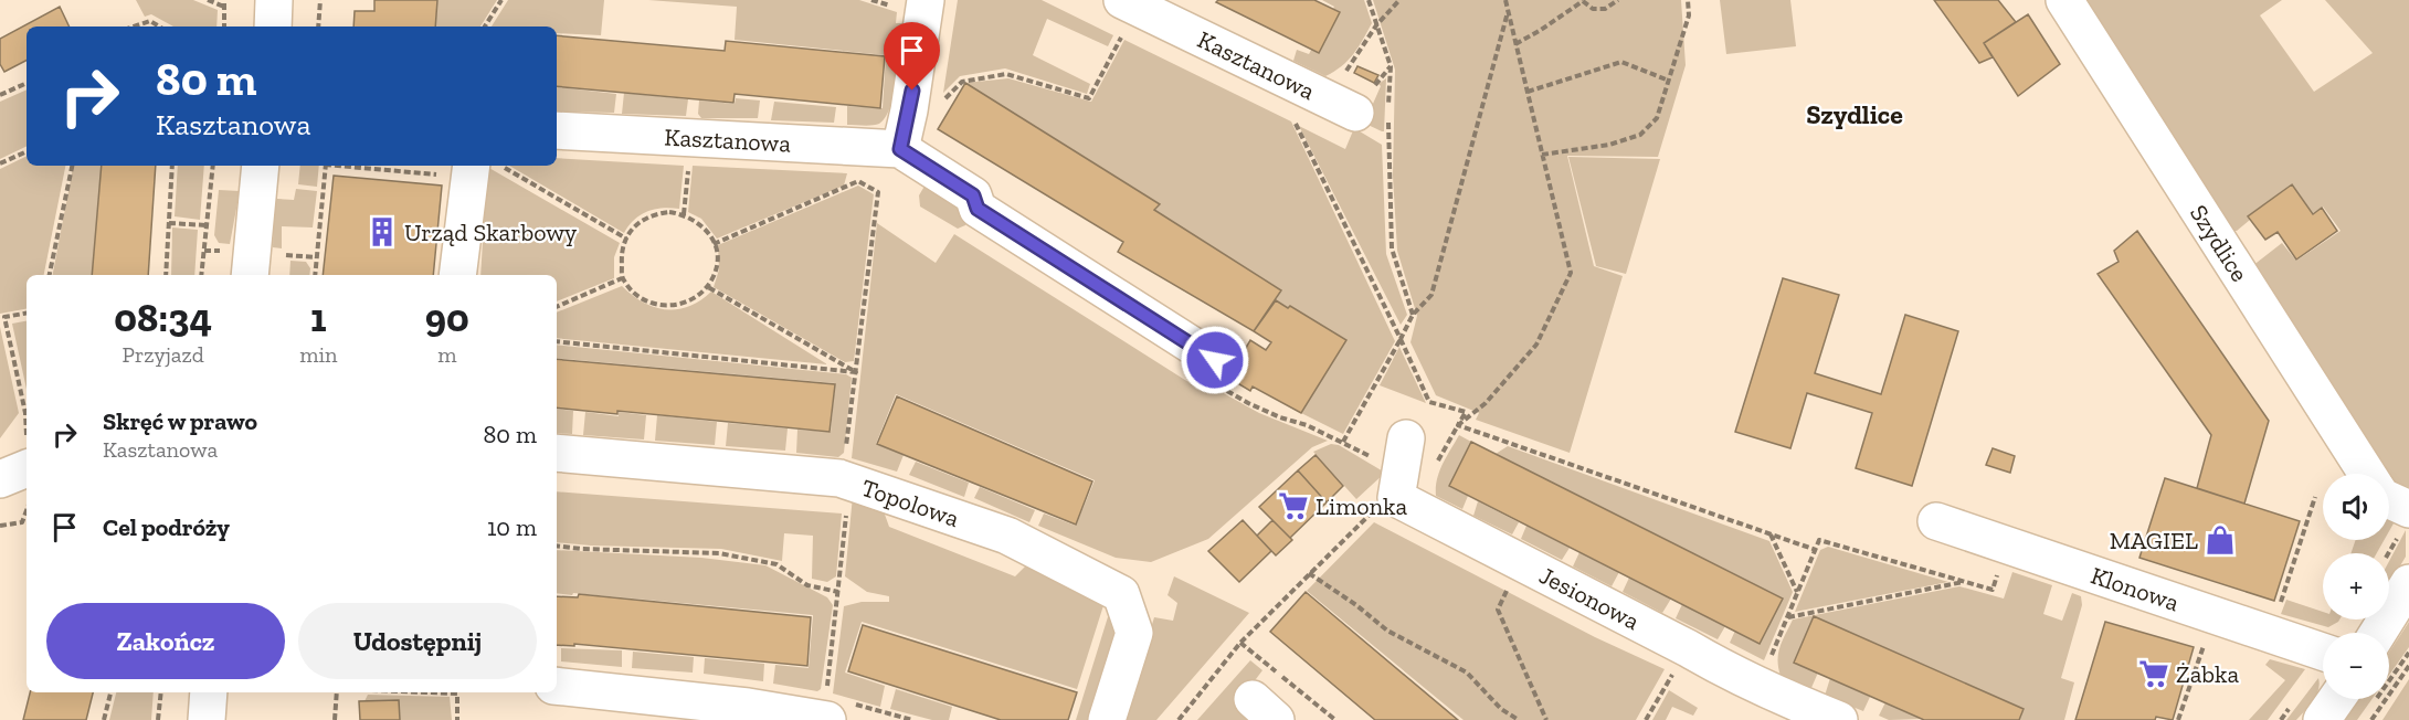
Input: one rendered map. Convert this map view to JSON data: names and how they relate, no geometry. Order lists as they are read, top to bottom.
{
  "streets": {
    "street": [
      "Kasztanowa",
      "Szydlice",
      "Topolowa",
      "Klonowa",
      "Jesionowa"
    ]
  },
  "districts": ["Szydlice"],
  "places": {
    "building": ["Urząd Skarbowy"],
    "supermarket": ["Limonka", "Żabka"],
    "shop": ["MAGIEL"]
  },
  "page": {
    "turn": ["80 m", "Kasztanowa"],
    "eta": [
      "08:34",
      "Przyjazd",
      "1",
      "min",
      "90",
      "m"
    ],
    "list": [
      {
        "name": "Skręć w prawo",
        "note": "Kasztanowa",
        "value": "80 m"
      },
      {
        "name": "Cel podróży",
        "value": "10 m"
      }
    ],
    "map_buttons": ["+", "−"],
    "buttons": ["Zakończ", "Udostępnij"]
  }
}
